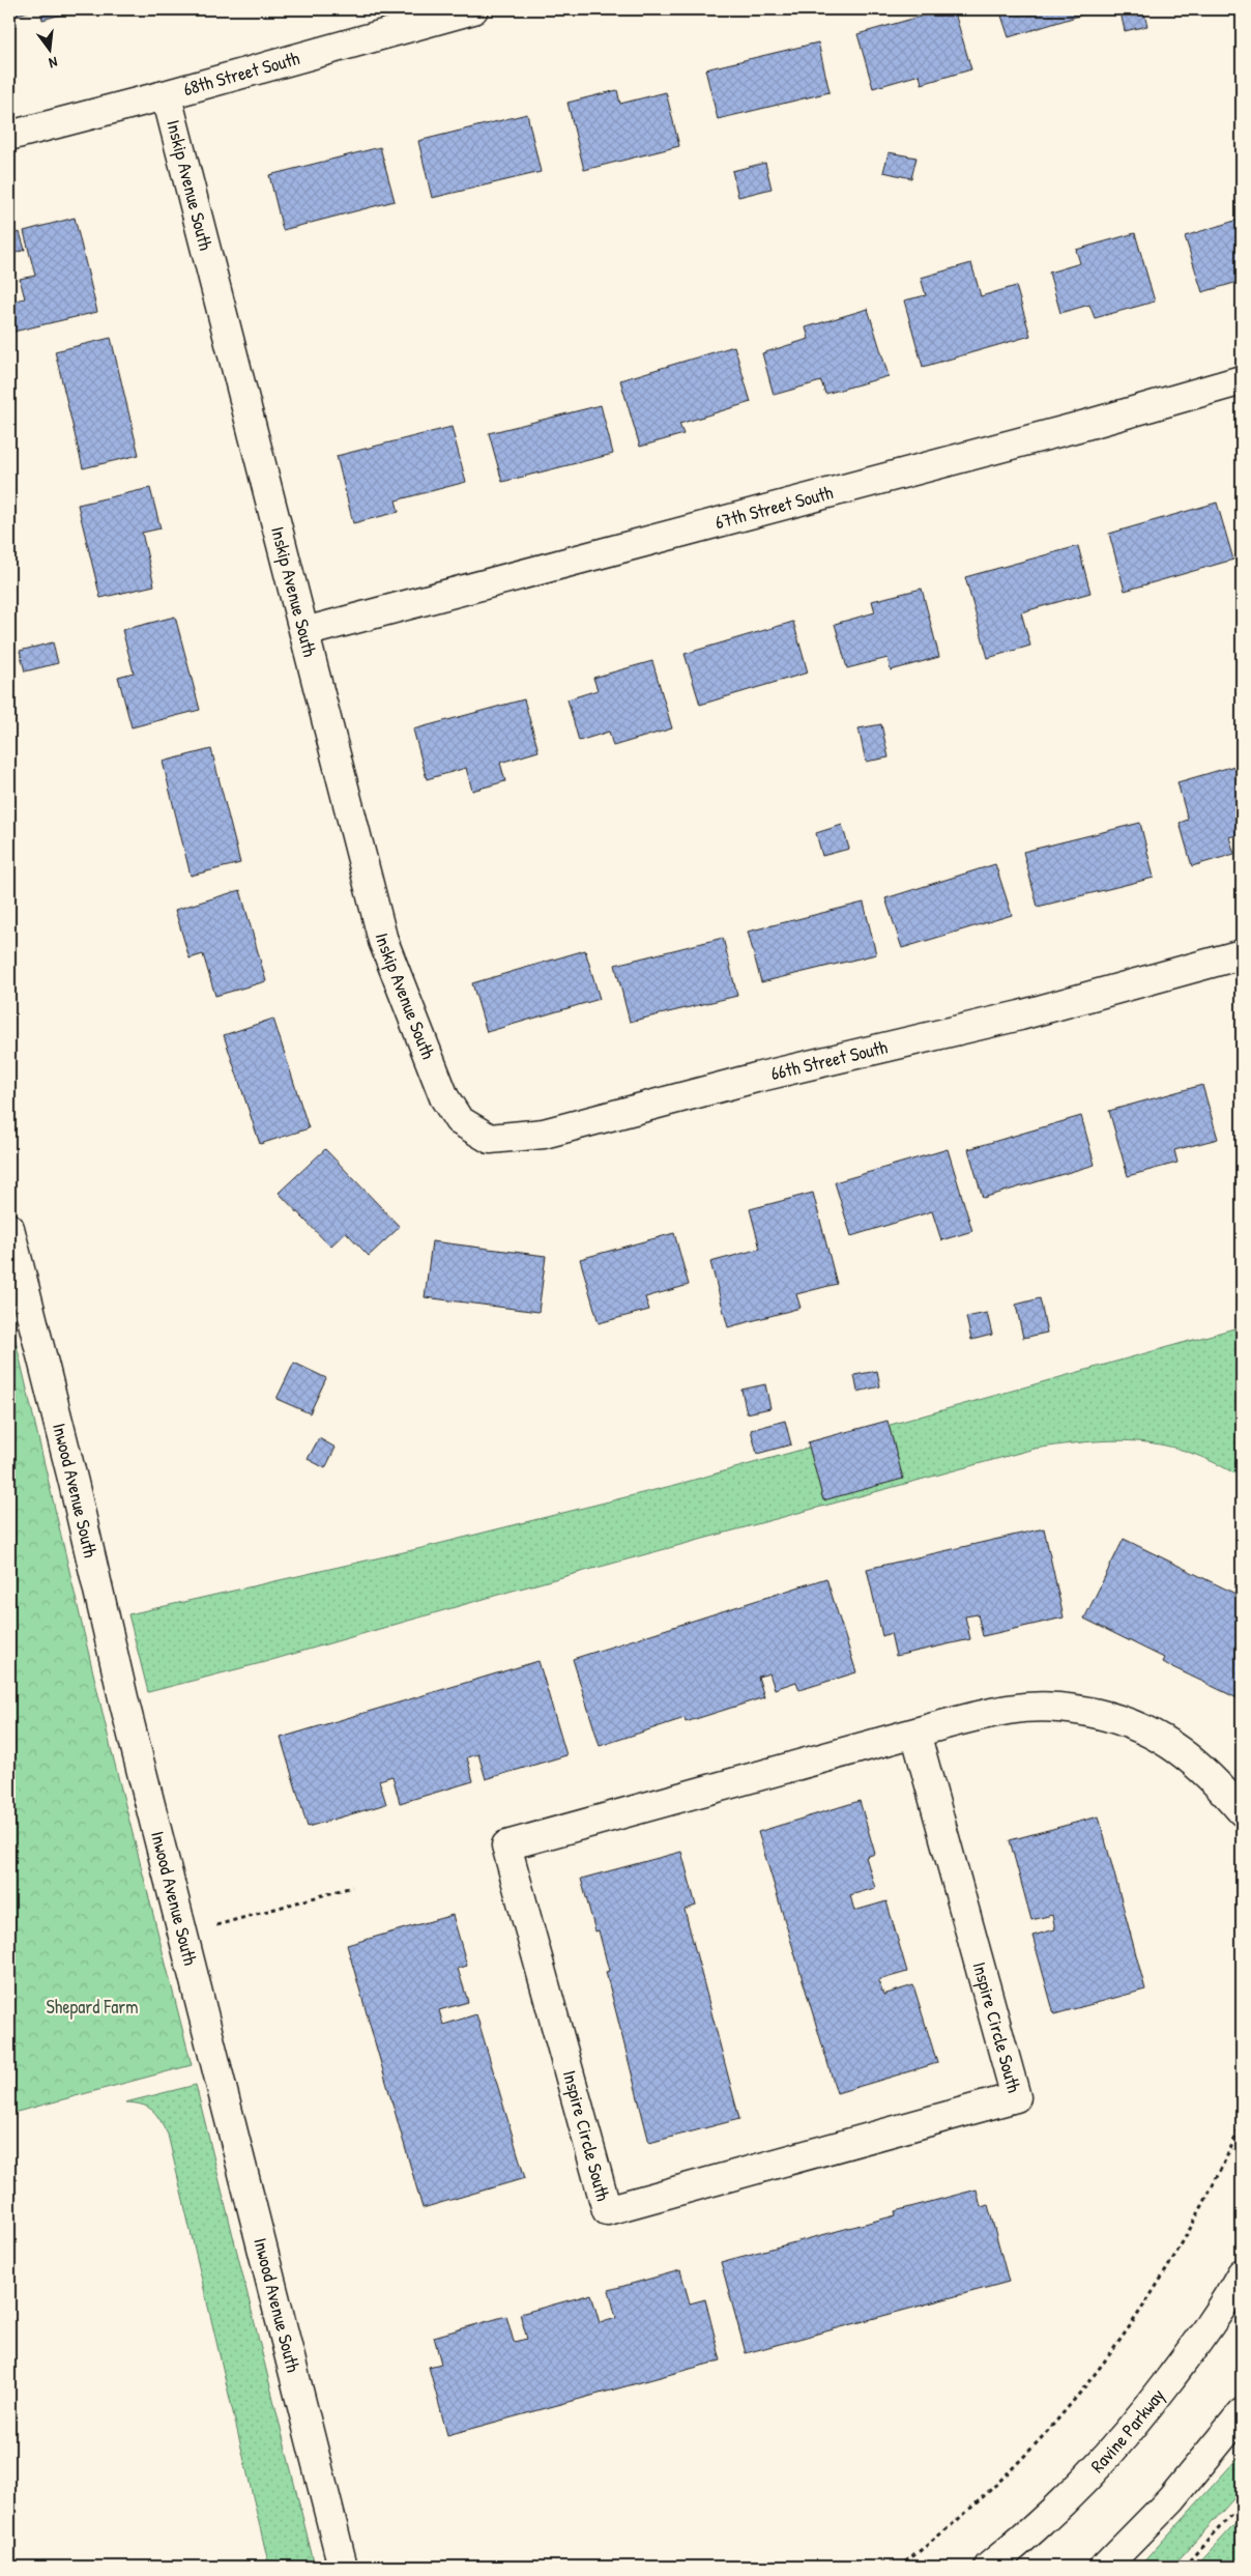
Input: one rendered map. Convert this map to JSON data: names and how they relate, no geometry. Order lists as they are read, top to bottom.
{
  "streets": {
    "street": [
      "68th Street South",
      "Inskip Avenue South",
      "67th Street South",
      "66th Street South",
      "Inwood Avenue South",
      "Inspire Circle South",
      "Ravine Parkway"
    ]
  },
  "crossings": [
    ["68th Street South", "Inskip Avenue South"],
    ["Inskip Avenue South", "67th Street South"],
    ["Inskip Avenue South", "66th Street South"]
  ],
  "parks": ["Shepard Farm"],
  "north": "bottom"
}
